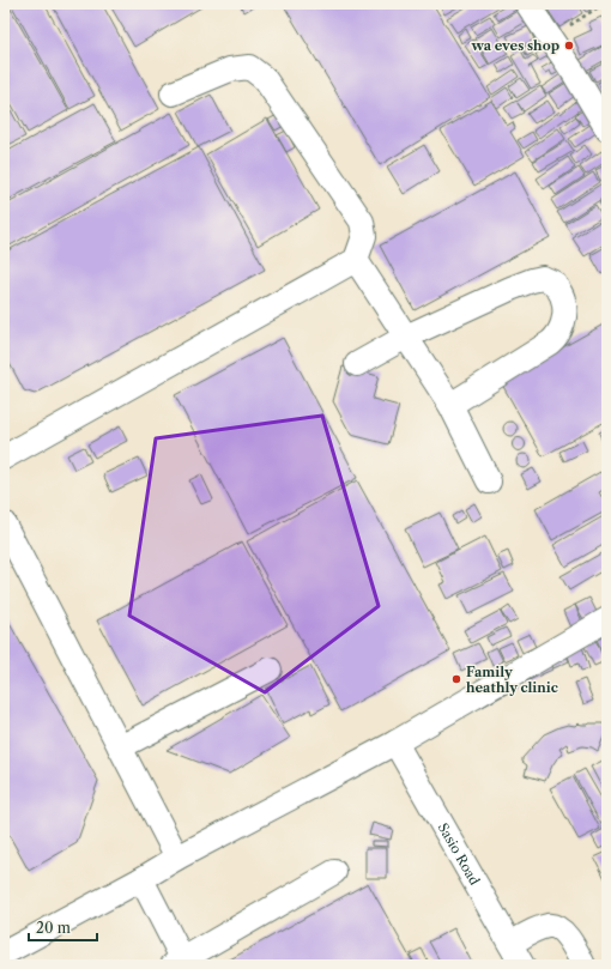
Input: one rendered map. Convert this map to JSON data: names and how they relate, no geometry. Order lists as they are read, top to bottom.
{
  "streets": {
    "street": ["Sasio Road"]
  },
  "places": ["wa eves shop", "Family heathly clinic"],
  "scale_bar": "20 m"
}
